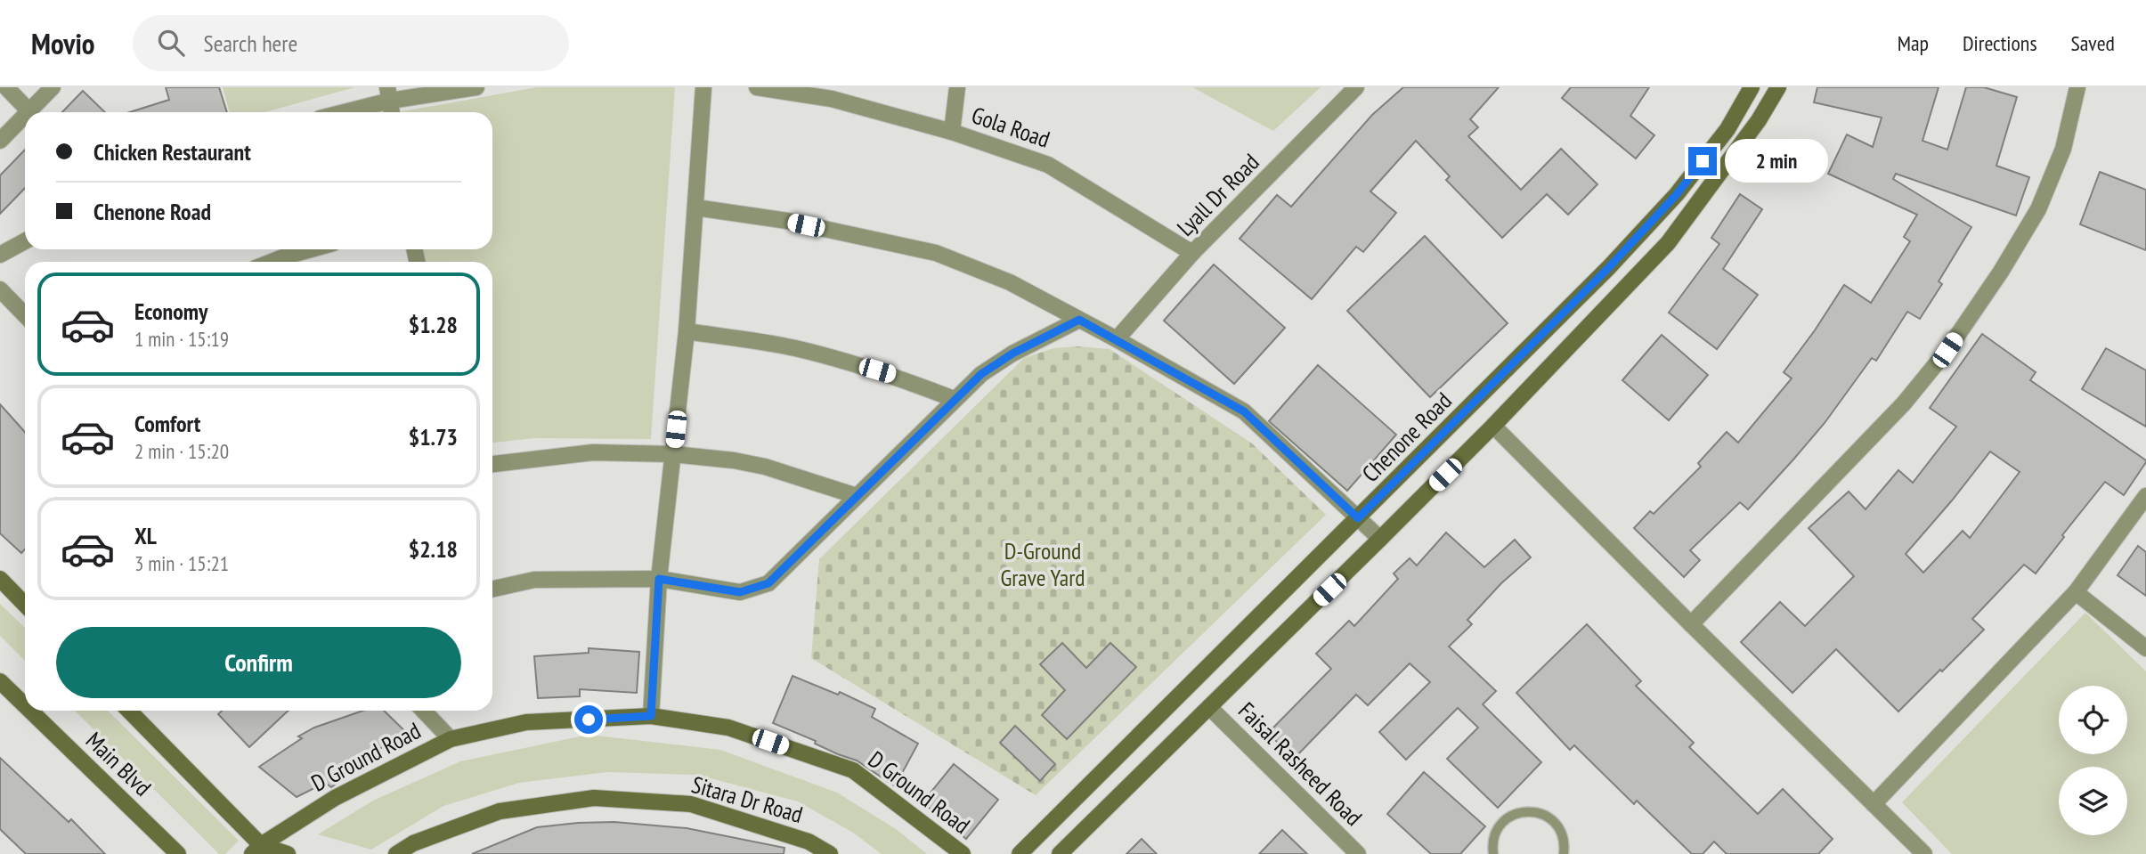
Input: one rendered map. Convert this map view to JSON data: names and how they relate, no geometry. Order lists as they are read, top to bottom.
{
  "streets": {
    "street": [
      "Gola Road",
      "Lyall Dr Road",
      "Chenone Road",
      "D Ground Road",
      "Main Blvd",
      "Faisal Rasheed Road",
      "Sitara Dr Road"
    ]
  },
  "crossings": [
    ["Gola Road", "Lyall Dr Road"],
    ["D Ground Road", "Main Blvd"]
  ],
  "parks": ["D-Ground Grave Yard"],
  "page": {
    "header": "Movio",
    "search": "Search here",
    "nav": ["Map", "Directions", "Saved"],
    "banner": ["Chicken Restaurant", "Chenone Road"],
    "bubble": "2 min",
    "list": [
      {
        "name": "Economy",
        "note": "1 min · 15:19",
        "value": "$1.28"
      },
      {
        "name": "Comfort",
        "note": "2 min · 15:20",
        "value": "$1.73"
      },
      {
        "name": "XL",
        "note": "3 min · 15:21",
        "value": "$2.18"
      }
    ],
    "buttons": "Confirm"
  }
}
